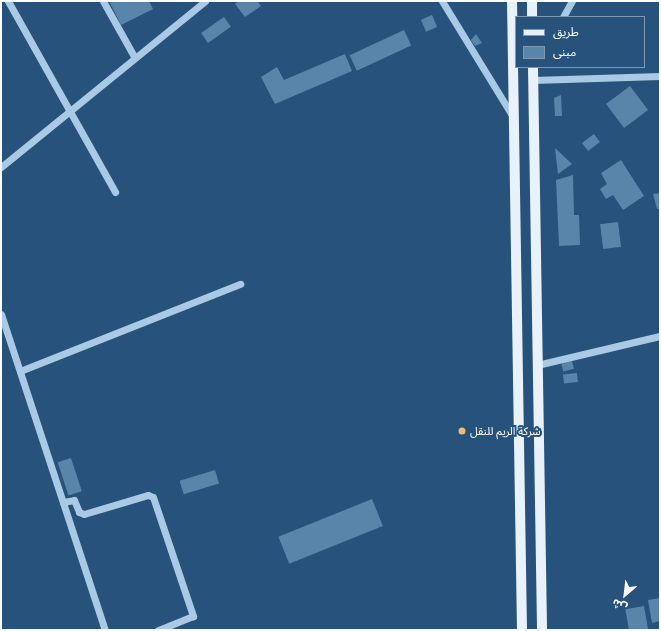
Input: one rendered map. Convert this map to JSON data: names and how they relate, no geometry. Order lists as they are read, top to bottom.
{
  "places": ["شركة الريم للنقل"],
  "legend": ["طريق", "مبنى"],
  "north": "bottom left"
}
